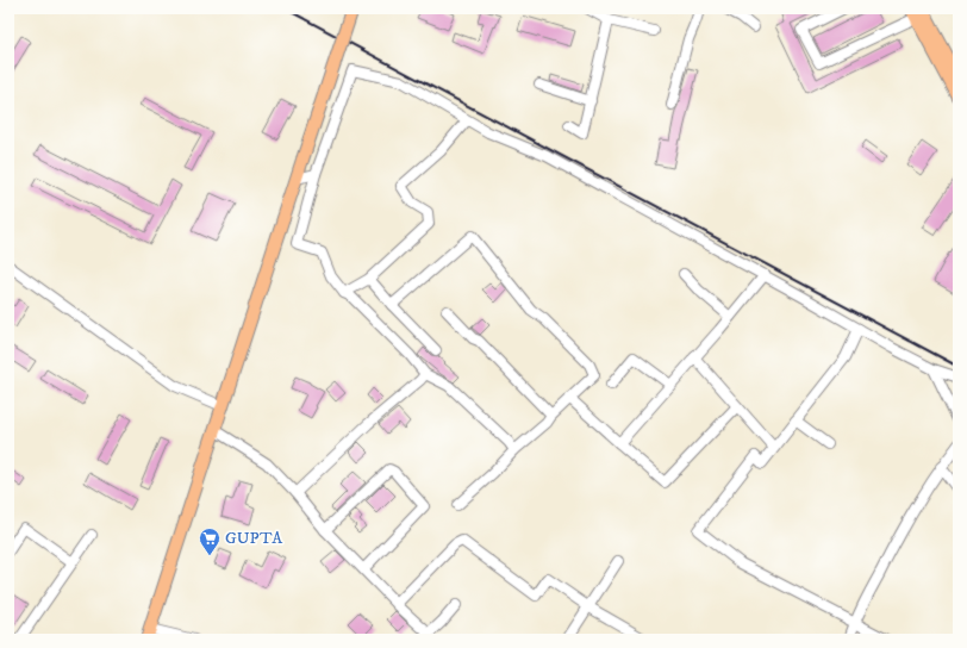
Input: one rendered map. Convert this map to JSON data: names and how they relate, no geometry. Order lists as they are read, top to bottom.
{
  "places": {
    "supermarket": ["GUPTA"]
  }
}
